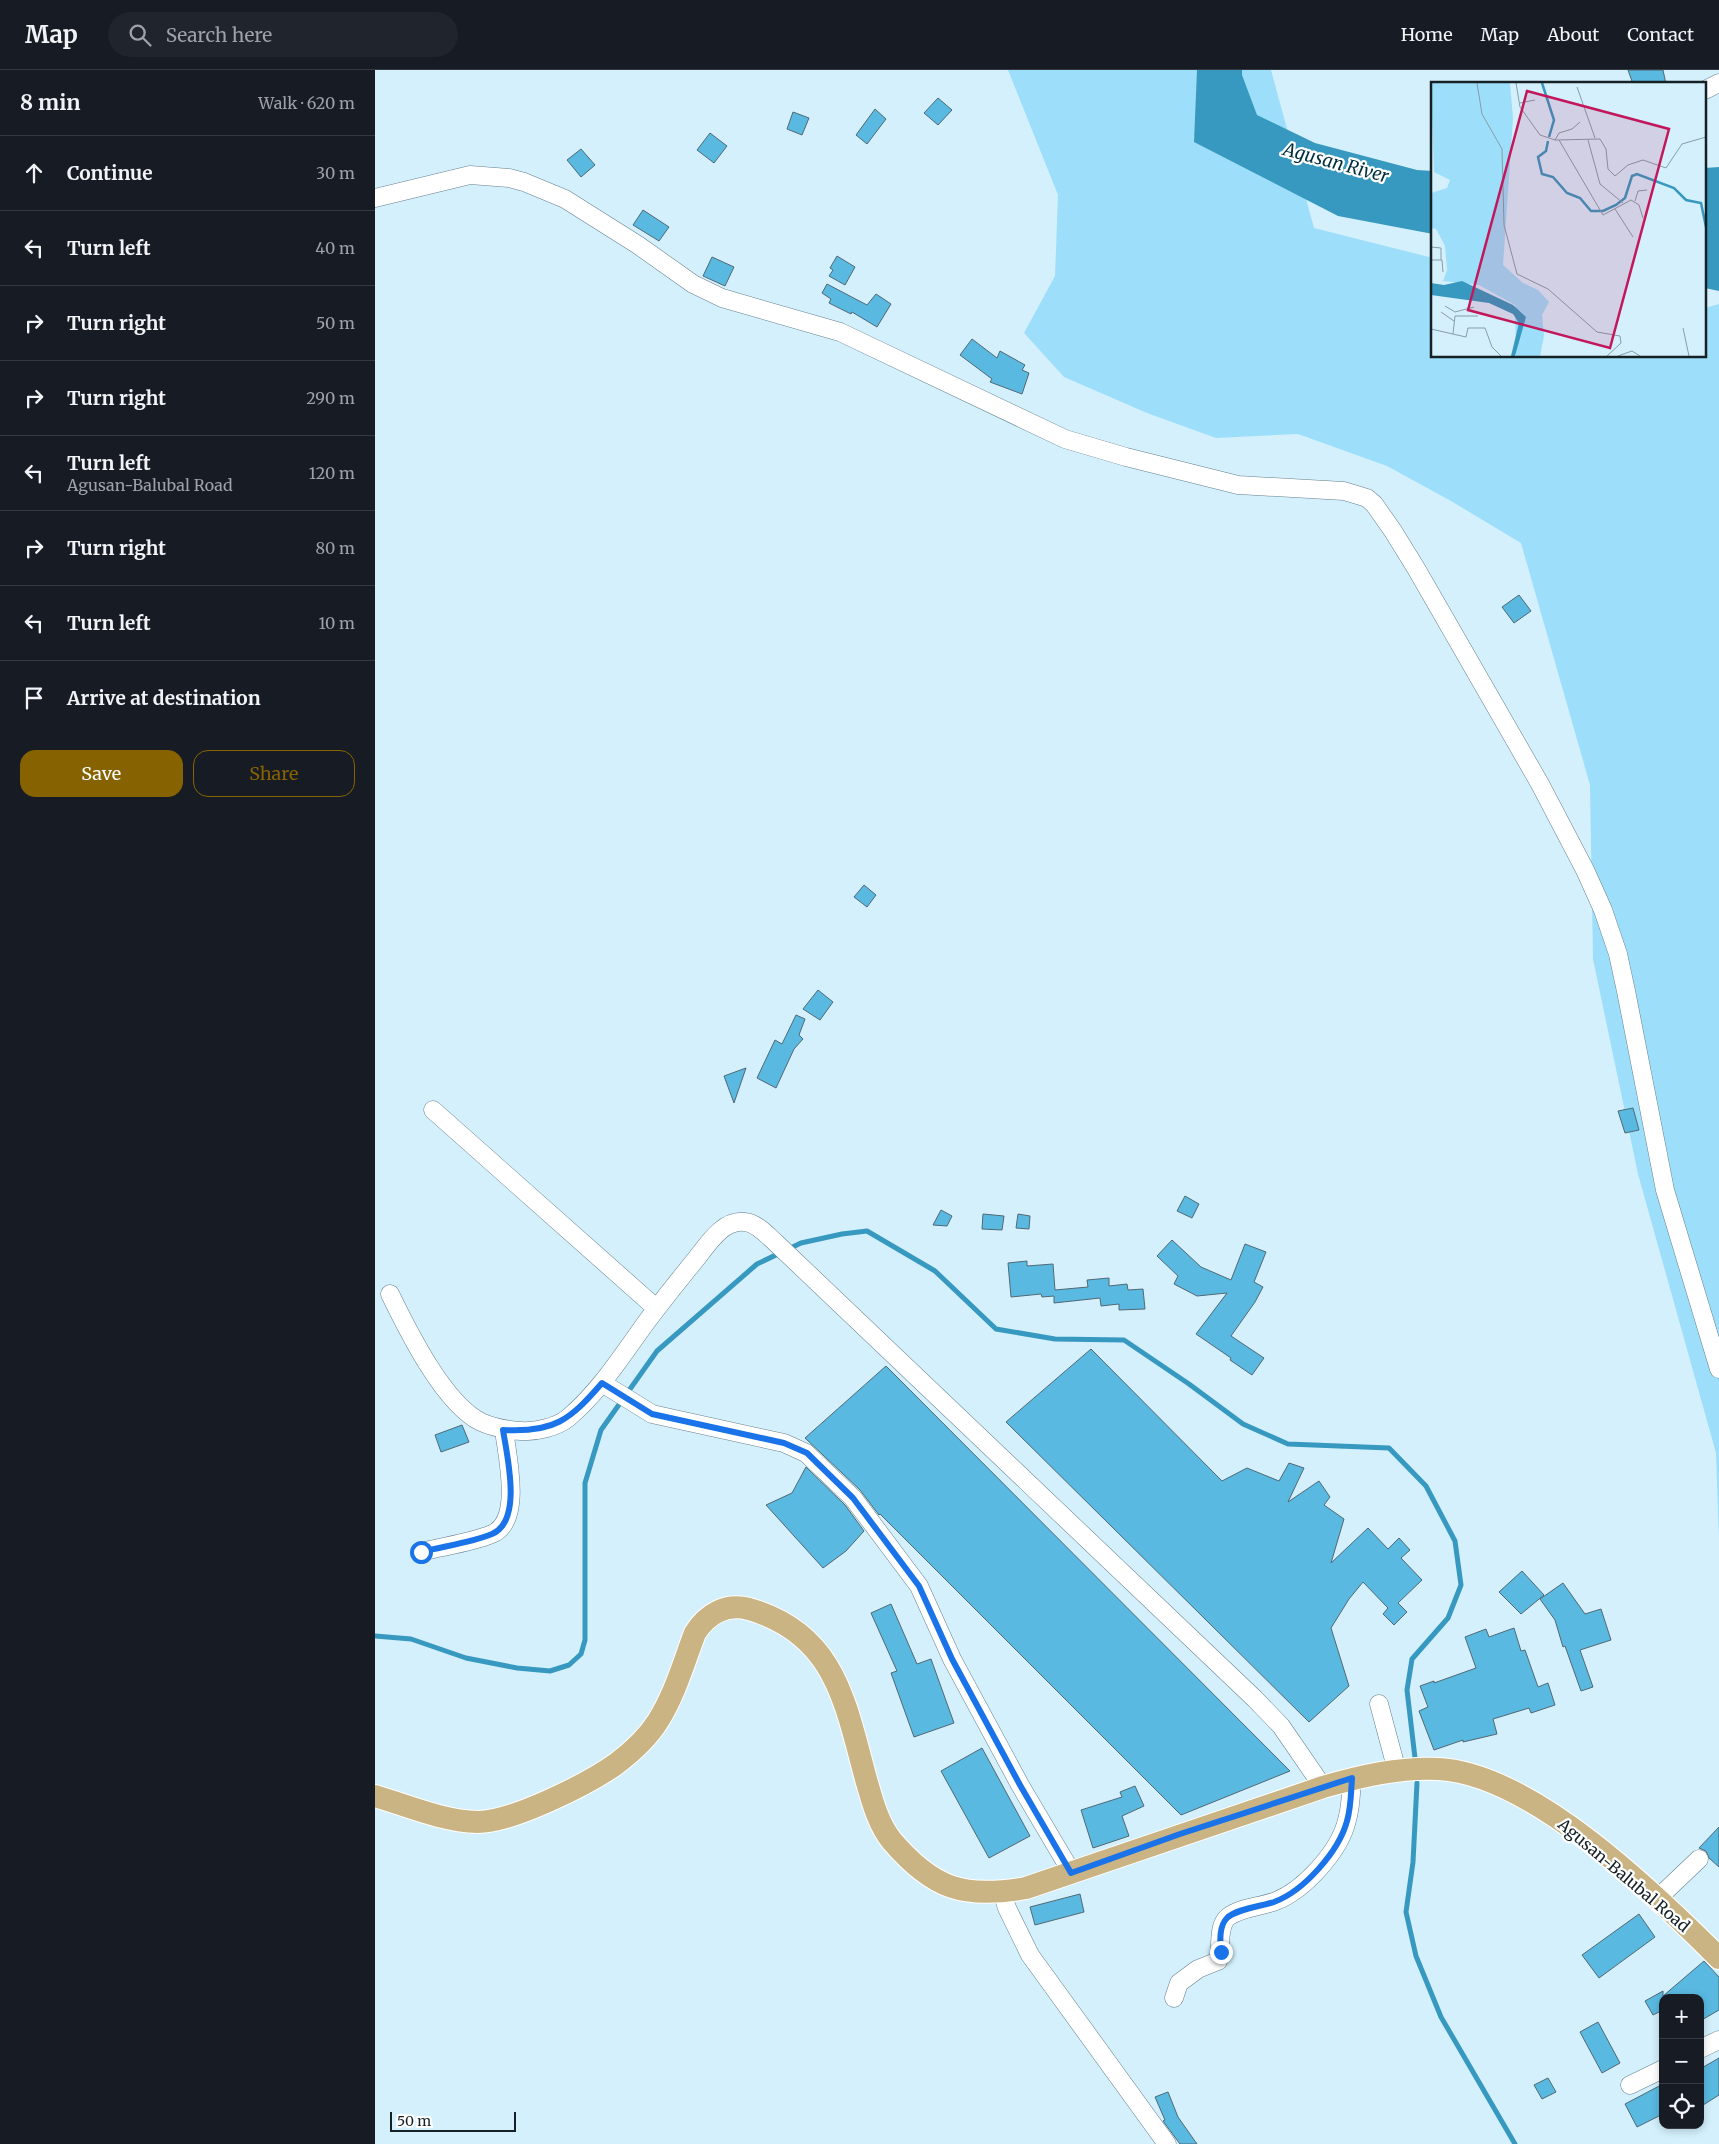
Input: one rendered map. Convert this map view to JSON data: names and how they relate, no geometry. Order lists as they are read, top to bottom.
{
  "streets": {
    "main road": ["Agusan-Balubal Road"]
  },
  "water": ["Agusan River"],
  "scale_bar": "50 m",
  "page": {
    "header": "Map",
    "search": "Search here",
    "nav": [
      "Home",
      "Map",
      "About",
      "Contact"
    ],
    "heading": ["8 min", "Walk · 620 m"],
    "list": [
      ["Continue", "30 m"],
      ["Turn left", "40 m"],
      ["Turn right", "50 m"],
      ["Turn right", "290 m"],
      ["Turn left", "Agusan-Balubal Road", "120 m"],
      ["Turn right", "80 m"],
      ["Turn left", "10 m"],
      "Arrive at destination"
    ],
    "buttons": ["Save", "Share"],
    "map_buttons": ["+", "−"],
    "scale": "50 m"
  }
}
